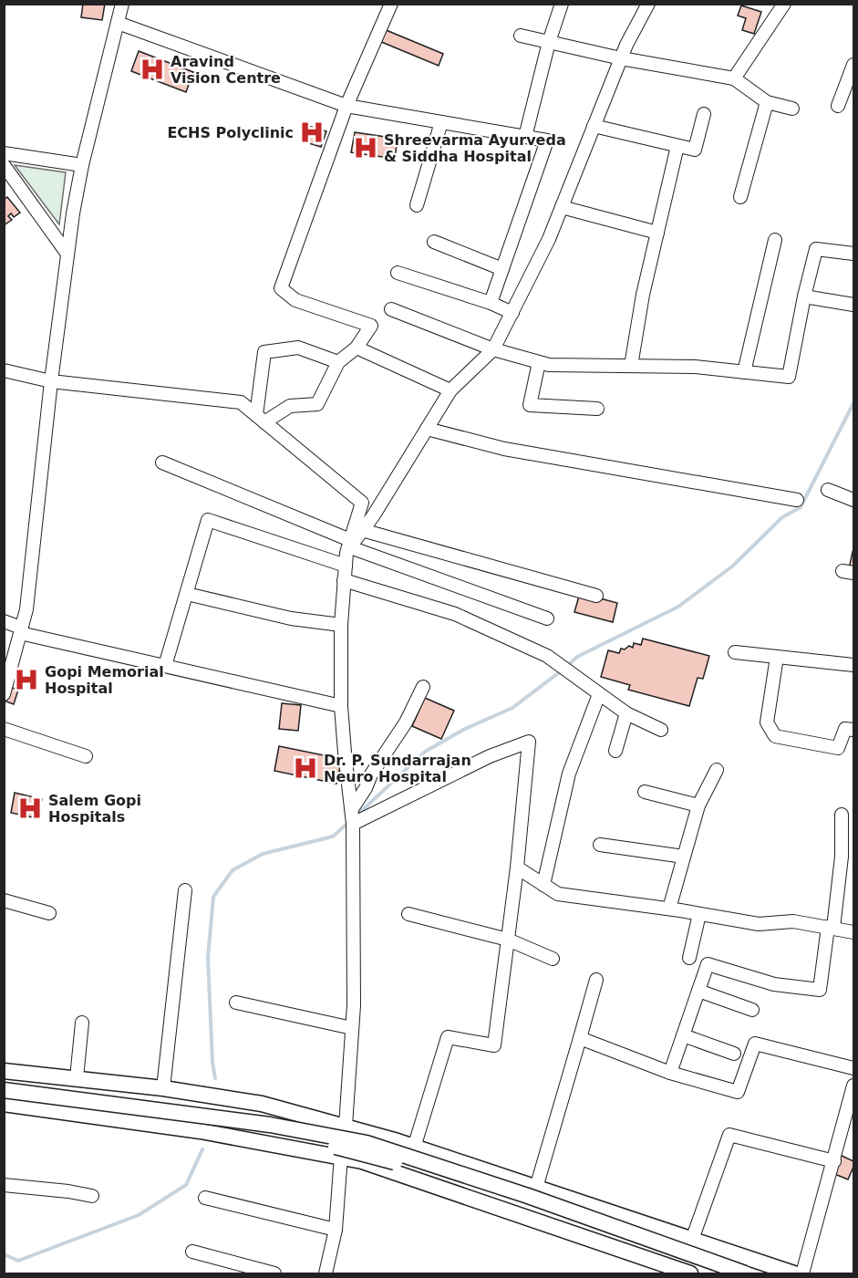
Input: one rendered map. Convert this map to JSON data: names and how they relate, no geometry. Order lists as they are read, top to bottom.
{
  "places": {
    "hospital": [
      "Aravind Vision Centre",
      "ECHS Polyclinic",
      "Shreevarma Ayurveda & Siddha Hospital",
      "Gopi Memorial Hospital",
      "Dr. P. Sundarrajan Neuro Hospital",
      "Salem Gopi Hospitals"
    ]
  }
}
